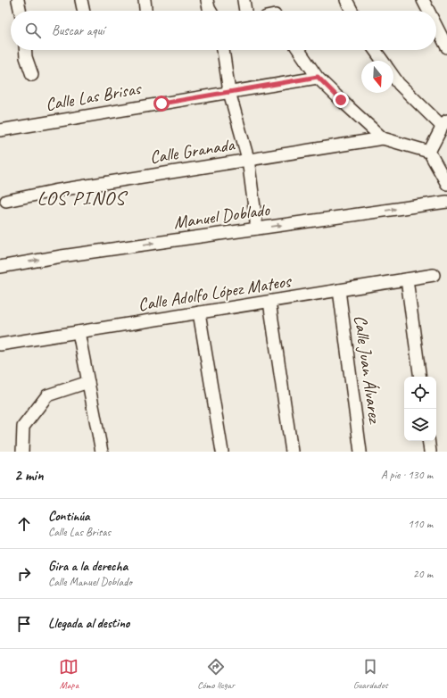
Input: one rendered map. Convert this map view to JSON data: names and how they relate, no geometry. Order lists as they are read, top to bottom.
{
  "streets": {
    "street": [
      "Calle Las Brisas",
      "Calle Granada",
      "Manuel Doblado",
      "Calle Adolfo López Mateos",
      "Calle Juan Álvarez"
    ]
  },
  "crossings": [
    ["Calle Adolfo López Mateos", "Calle Juan Álvarez"]
  ],
  "one_way": ["Manuel Doblado"],
  "districts": ["LOS PINOS"],
  "north": "bottom",
  "page": {
    "search": "Buscar aquí",
    "heading": ["2 min", "A pie · 130 m"],
    "list": [
      ["Continúa", "Calle Las Brisas", "110 m"],
      ["Gira a la derecha", "Calle Manuel Doblado", "20 m"],
      "Llegada al destino"
    ],
    "nav": ["Mapa", "Cómo llegar", "Guardados"]
  }
}
